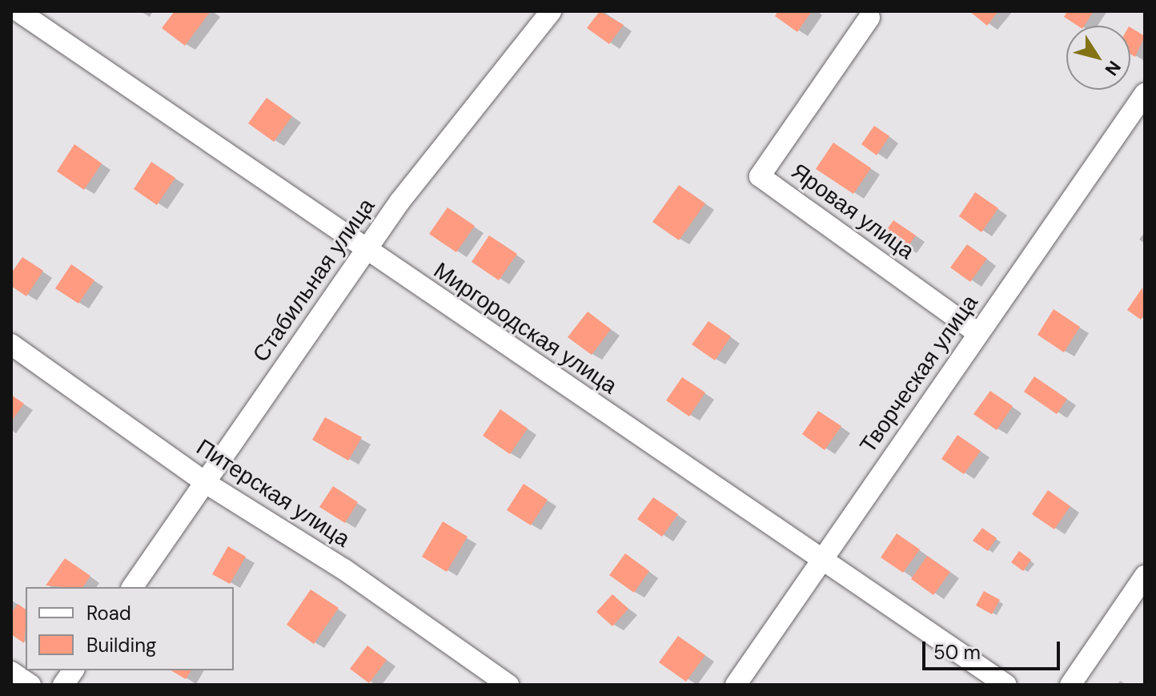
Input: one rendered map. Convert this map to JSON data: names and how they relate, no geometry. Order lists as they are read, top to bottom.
{
  "streets": {
    "street": [
      "Яровая улица",
      "Стабильная улица",
      "Миргородская улица",
      "Творческая улица",
      "Питерская улица"
    ]
  },
  "crossings": [
    ["Яровая улица", "Творческая улица"],
    ["Стабильная улица", "Миргородская улица"],
    ["Стабильная улица", "Питерская улица"],
    ["Миргородская улица", "Творческая улица"]
  ],
  "legend": ["Road", "Building"],
  "scale_bar": "50 m",
  "north": "bottom right"
}
